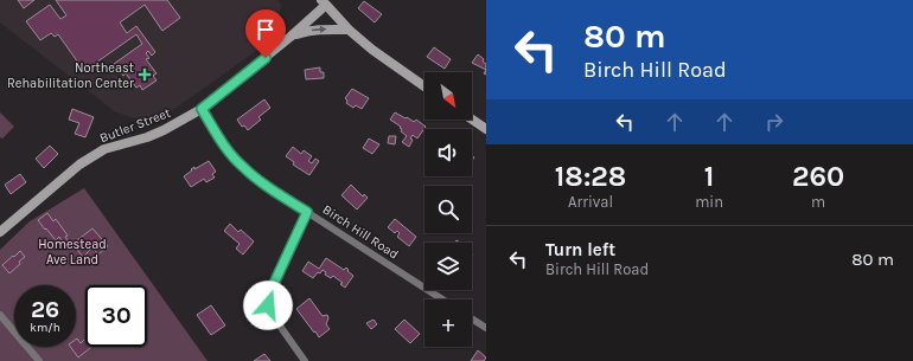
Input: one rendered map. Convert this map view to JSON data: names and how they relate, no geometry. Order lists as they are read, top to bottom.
{
  "streets": {
    "street": ["Butler Street", "Birch Hill Road"]
  },
  "crossings": [
    ["Butler Street", "Birch Hill Road"]
  ],
  "parks": ["Homestead Ave Land"],
  "places": {
    "health": ["Northeast Rehabilitation Center"]
  },
  "north": "bottom right",
  "page": {
    "turn": ["80 m", "Birch Hill Road"],
    "map_buttons": "+",
    "eta": [
      "18:28",
      "Arrival",
      "1",
      "min",
      "260",
      "m"
    ],
    "list": [
      {
        "name": "Turn left",
        "note": "Birch Hill Road",
        "value": "80 m"
      }
    ],
    "speed": "26 km/h",
    "limit": "30"
  }
}
